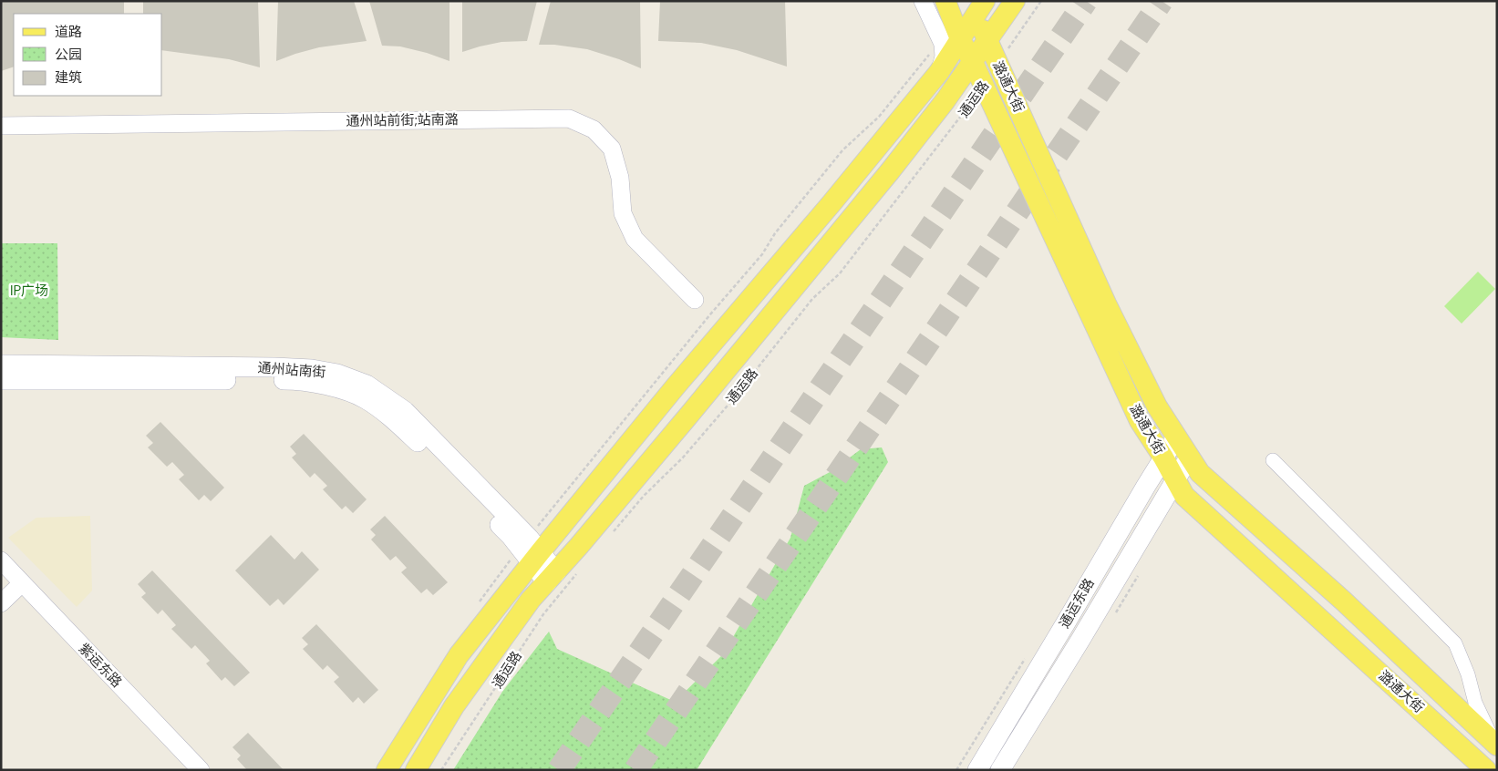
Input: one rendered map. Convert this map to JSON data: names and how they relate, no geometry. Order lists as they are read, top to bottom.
{
  "streets": {
    "main road": [
      "潞通大街",
      "通运路",
      "通州站南街",
      "通运东路"
    ],
    "street": ["通州站前街;站南潞", "紫运东路"]
  },
  "crossings": [
    ["潞通大街", "通运路"],
    ["潞通大街", "通运东路"],
    ["通运路", "通州站南街"]
  ],
  "parks": ["IP广场"],
  "legend": ["道路", "公园", "建筑"]
}
